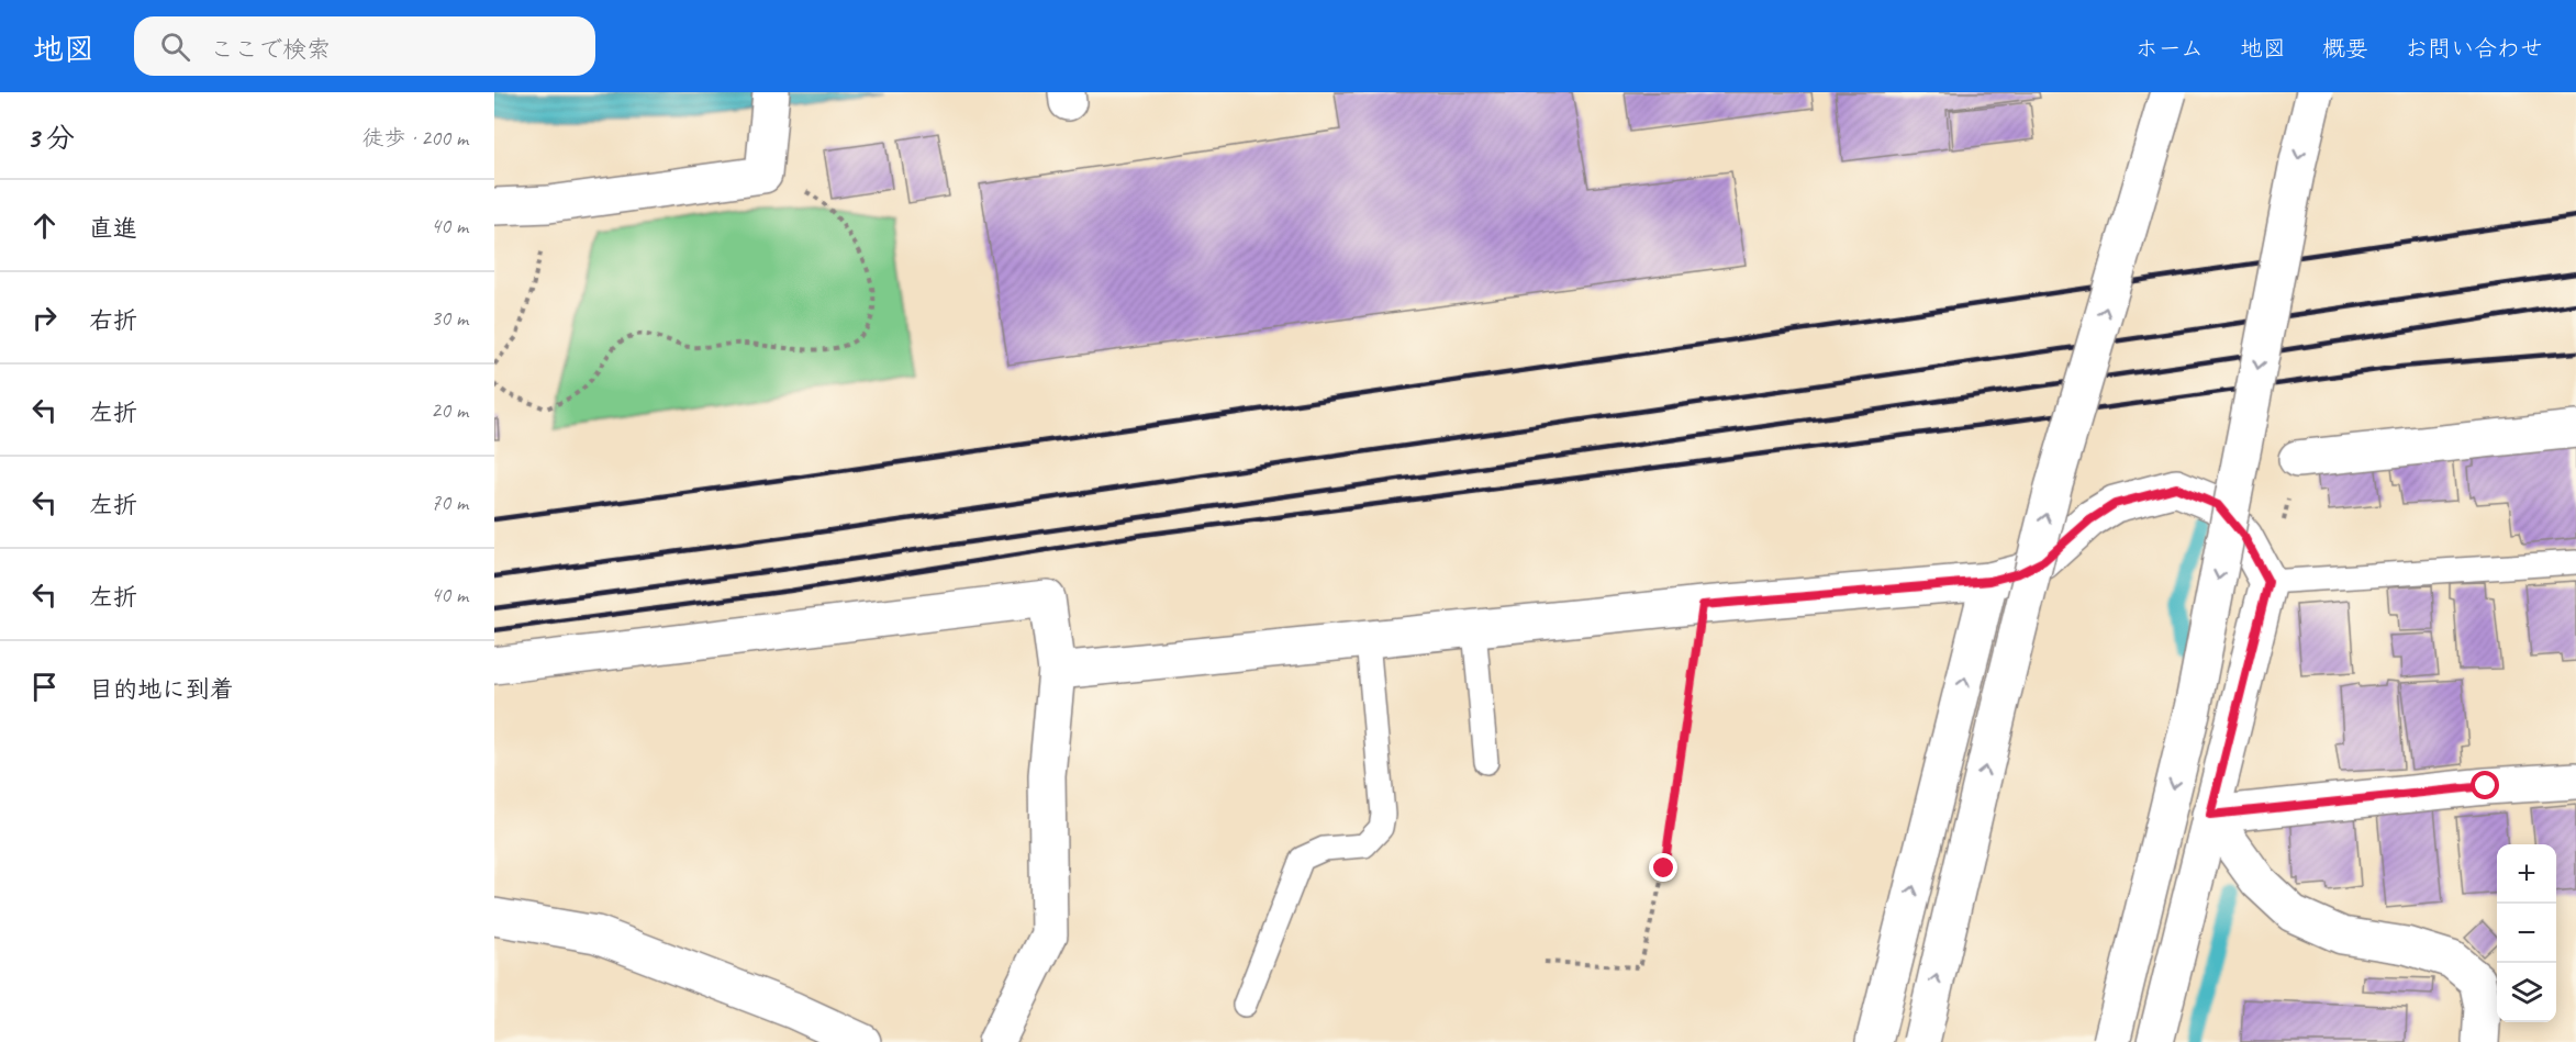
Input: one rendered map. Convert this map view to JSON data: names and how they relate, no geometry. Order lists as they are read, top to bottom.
{
  "page": {
    "header": "地図",
    "search": "ここで検索",
    "nav": [
      "ホーム",
      "地図",
      "概要",
      "お問い合わせ"
    ],
    "heading": ["3 分", "徒歩 · 200 m"],
    "list": [
      ["直進", "40 m"],
      ["右折", "30 m"],
      ["左折", "20 m"],
      ["左折", "70 m"],
      ["左折", "40 m"],
      "目的地に到着"
    ],
    "map_buttons": ["+", "−"]
  }
}
